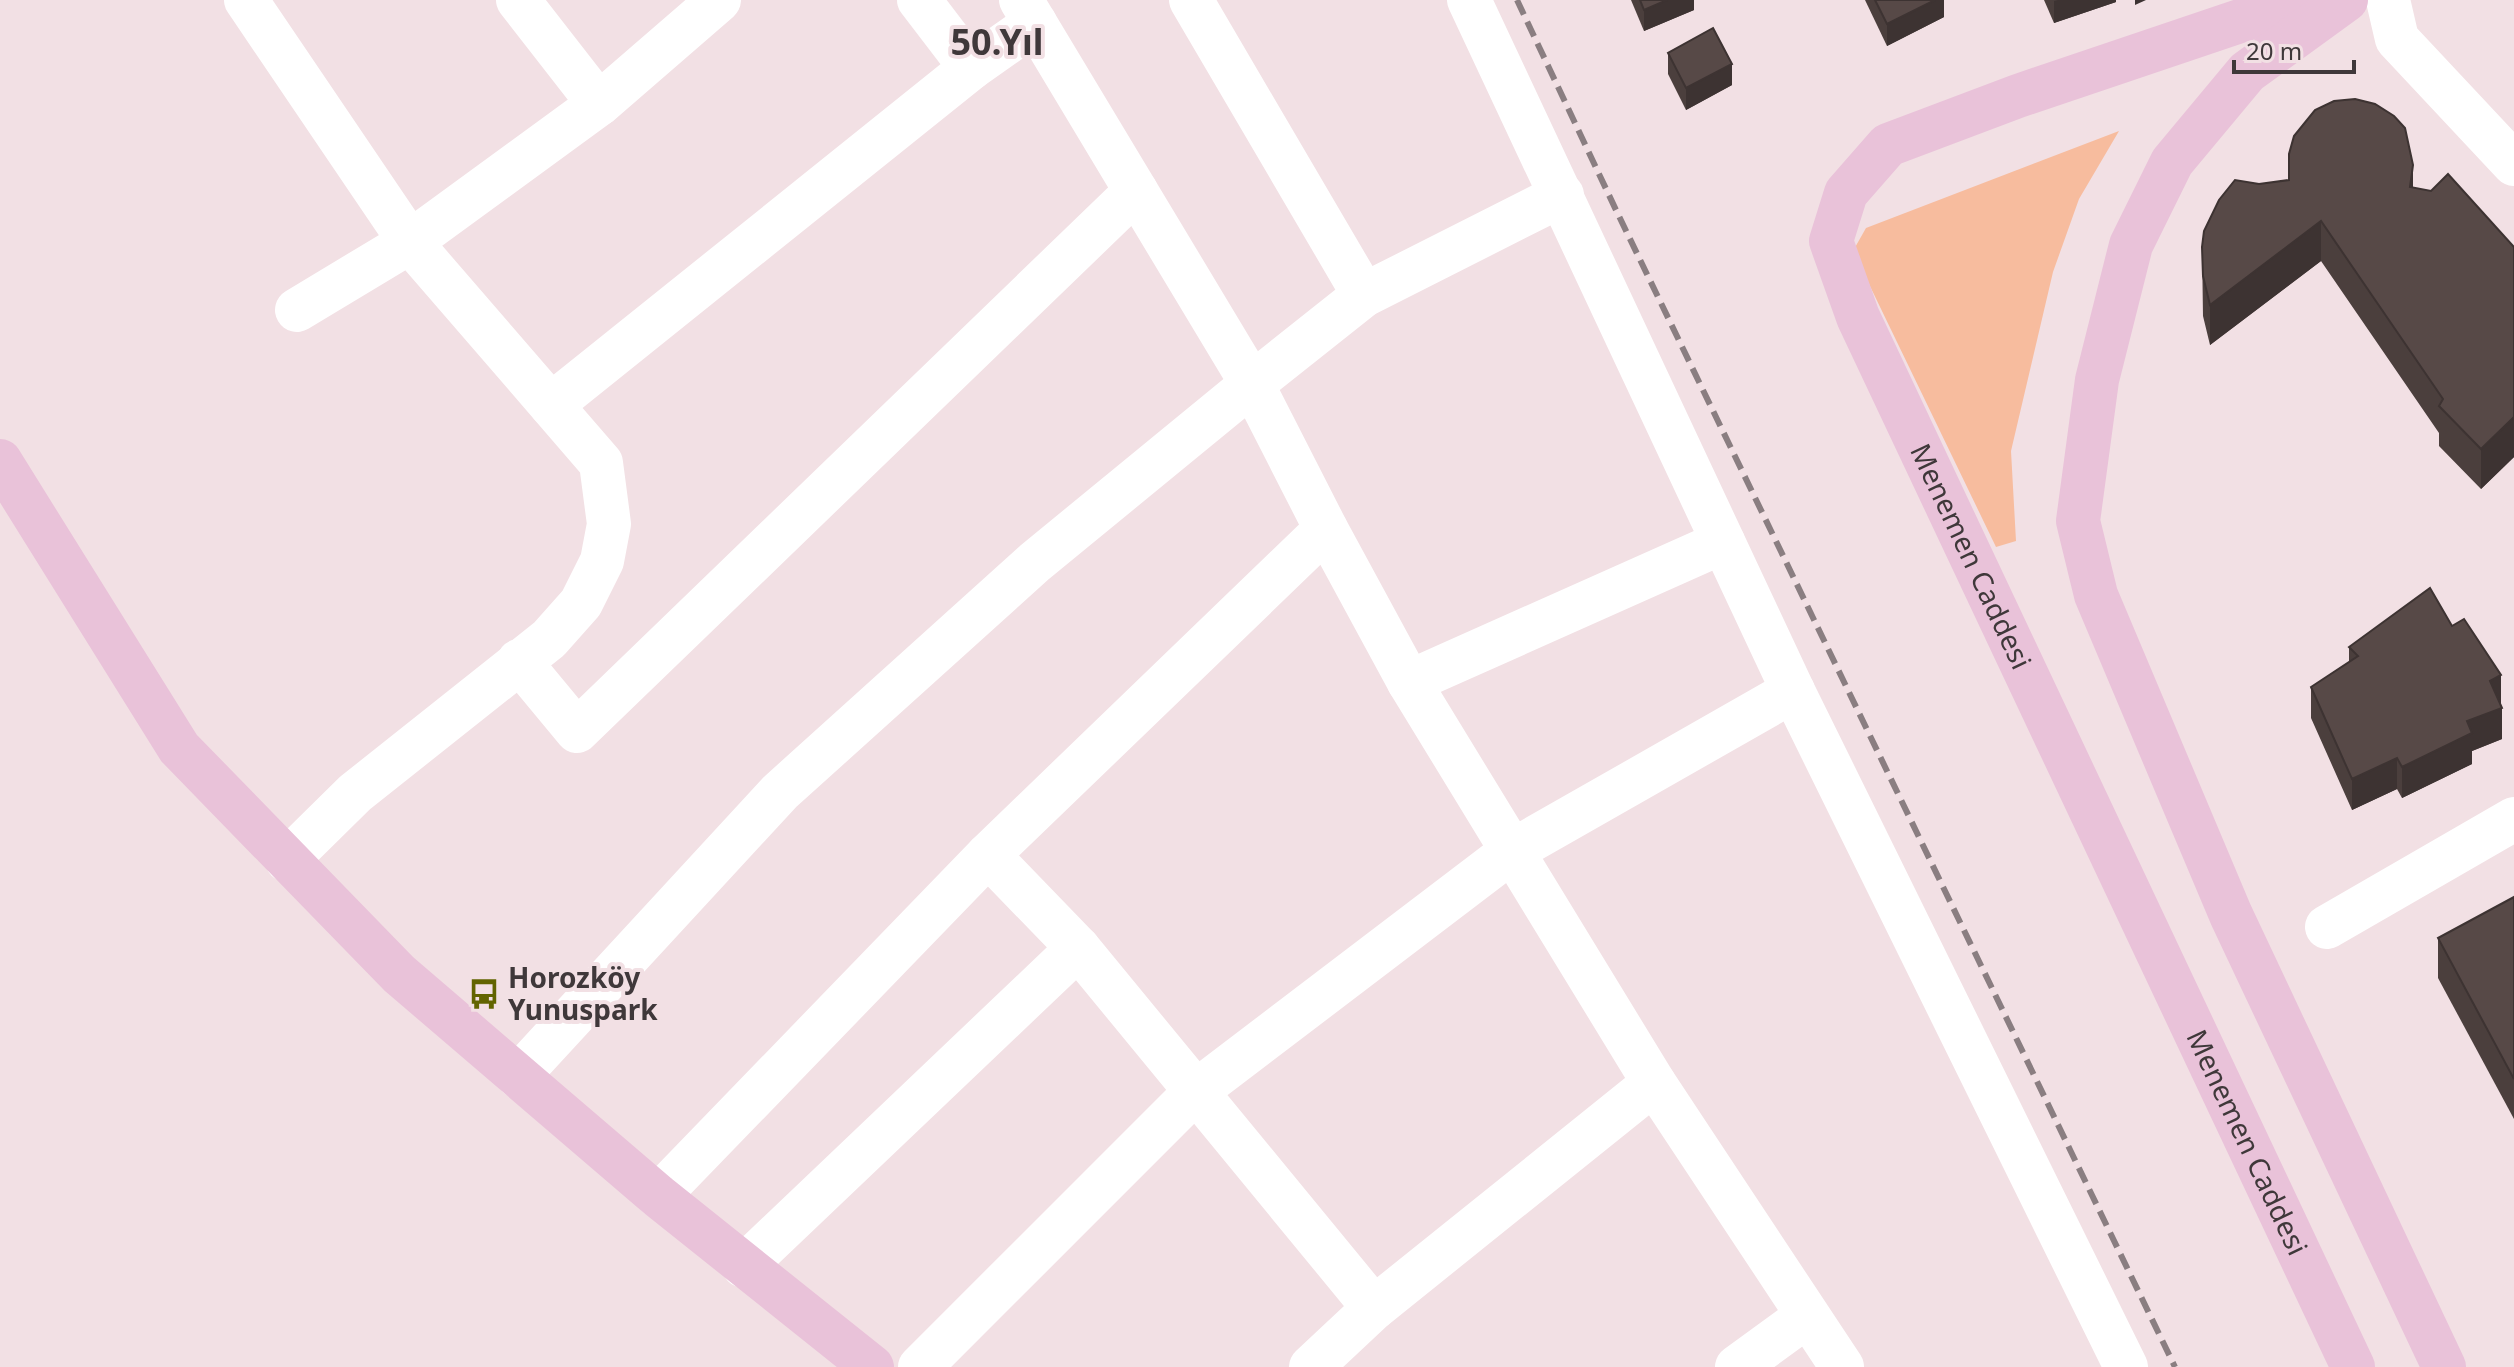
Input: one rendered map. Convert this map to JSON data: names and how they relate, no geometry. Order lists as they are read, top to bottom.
{
  "streets": {
    "main road": ["Menemen Caddesi"]
  },
  "districts": ["50.Yıl"],
  "places": {
    "bus stop": ["Horozköy Yunuspark"]
  },
  "scale_bar": "20 m"
}
